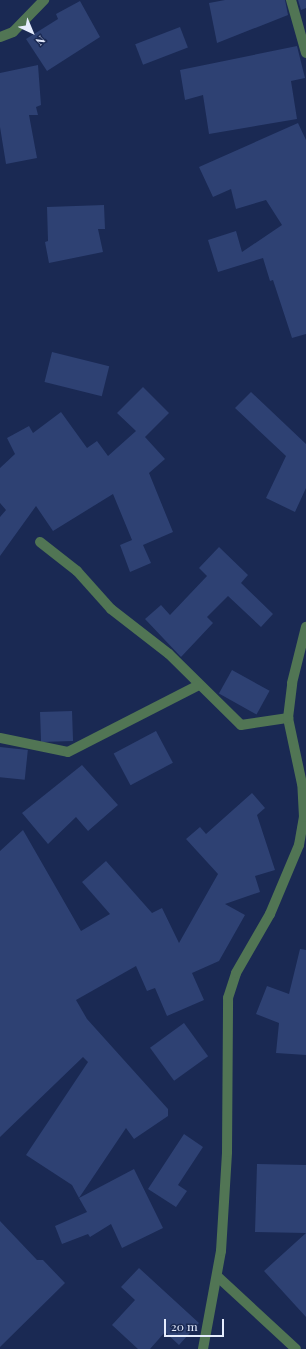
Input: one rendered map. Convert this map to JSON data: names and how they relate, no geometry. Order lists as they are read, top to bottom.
{
  "scale_bar": "20 m",
  "north": "bottom right"
}
